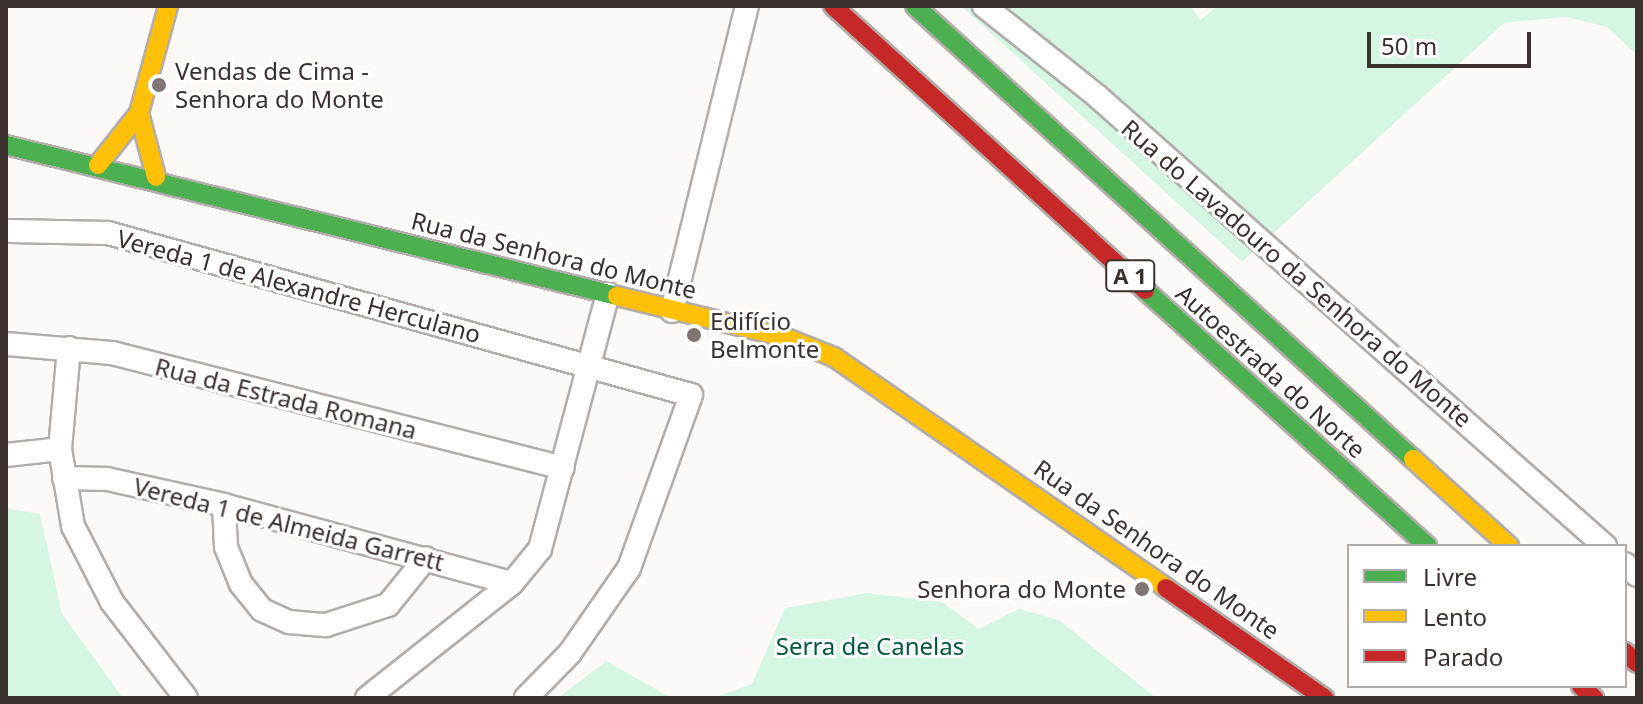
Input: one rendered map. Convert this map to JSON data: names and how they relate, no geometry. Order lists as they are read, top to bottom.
{
  "streets": {
    "main road": ["Rua da Senhora do Monte", "A 1", "Autoestrada do Norte"],
    "street": [
      "Rua do Lavadouro da Senhora do Monte",
      "Vereda 1 de Alexandre Herculano",
      "Rua da Estrada Romana",
      "Vereda 1 de Almeida Garrett"
    ]
  },
  "parks": ["Serra de Canelas"],
  "places": ["Vendas de Cima - Senhora do Monte", "Edifício Belmonte", "Senhora do Monte"],
  "legend": ["Livre", "Lento", "Parado"],
  "scale_bar": "50 m"
}
